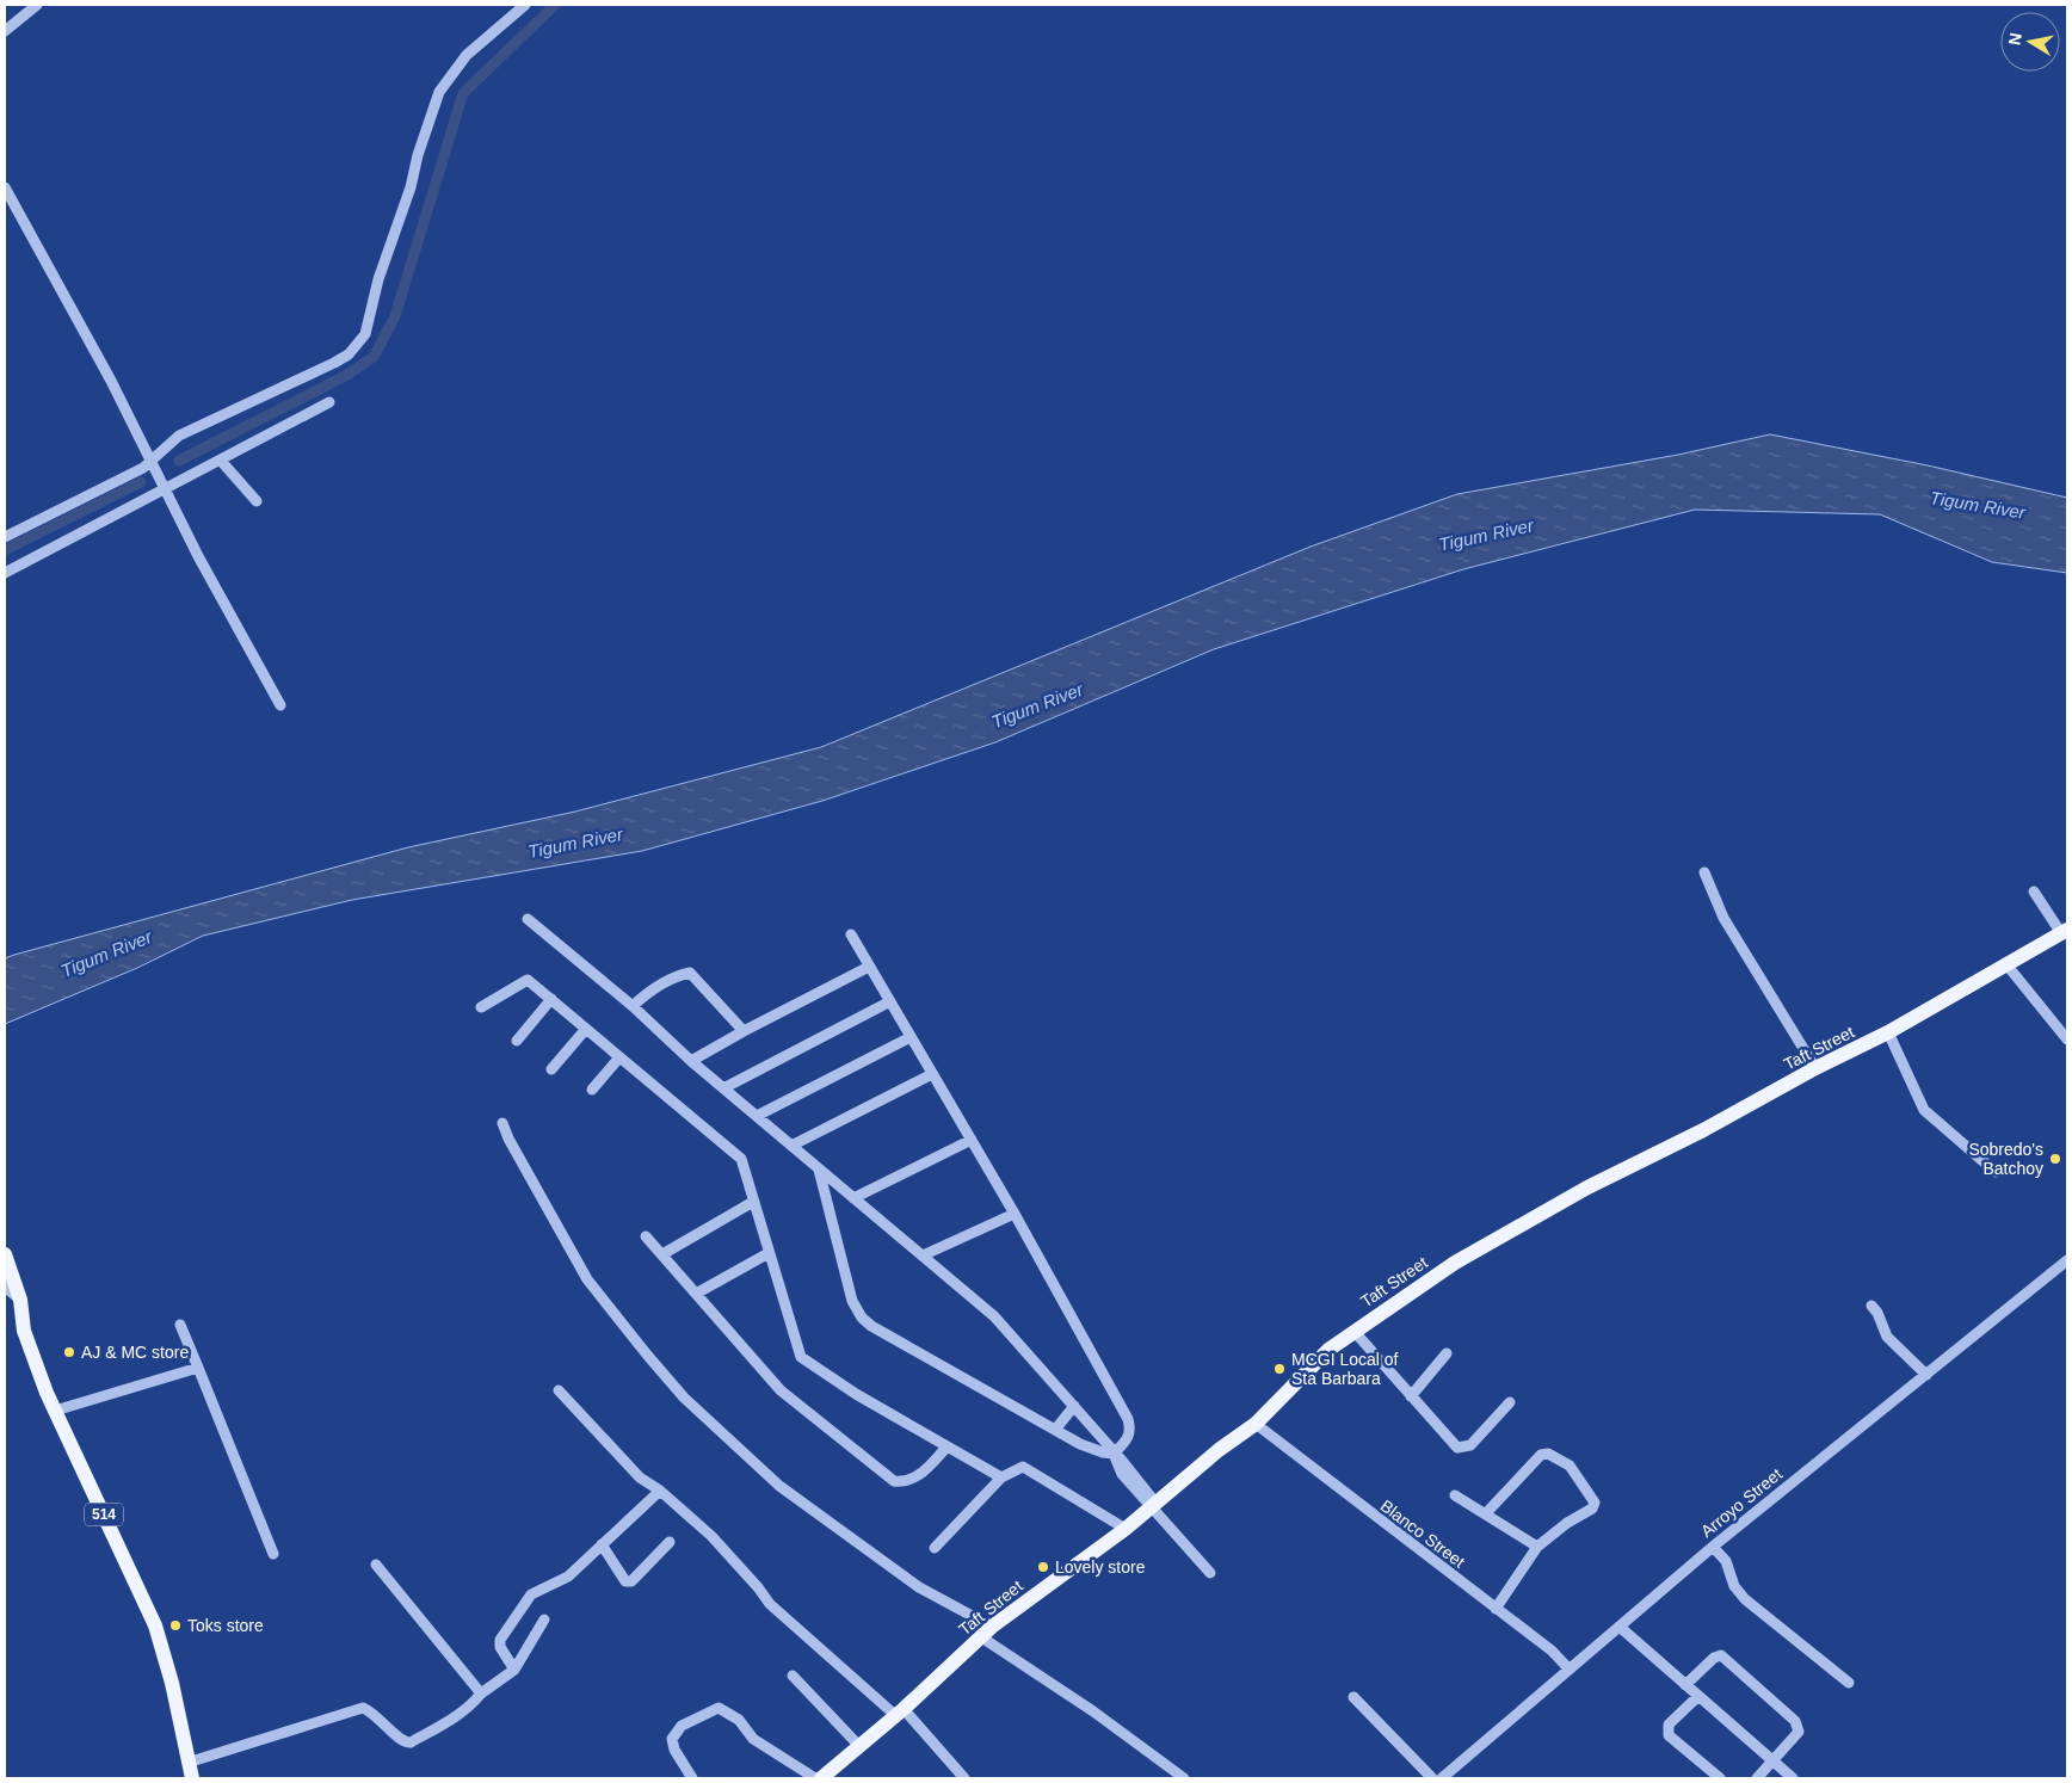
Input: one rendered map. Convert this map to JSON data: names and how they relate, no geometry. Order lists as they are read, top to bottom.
{
  "streets": {
    "main road": ["Taft Street", "514"],
    "street": ["Arroyo Street", "Blanco Street"]
  },
  "crossings": [
    ["Taft Street", "Blanco Street"],
    ["Arroyo Street", "Blanco Street"]
  ],
  "water": ["Tigum River"],
  "places": [
    "Sobredo's Batchoy",
    "AJ & MC store",
    "MCGI Local of Sta Barbara",
    "Lovely store",
    "Toks store"
  ],
  "north": "left"
}
